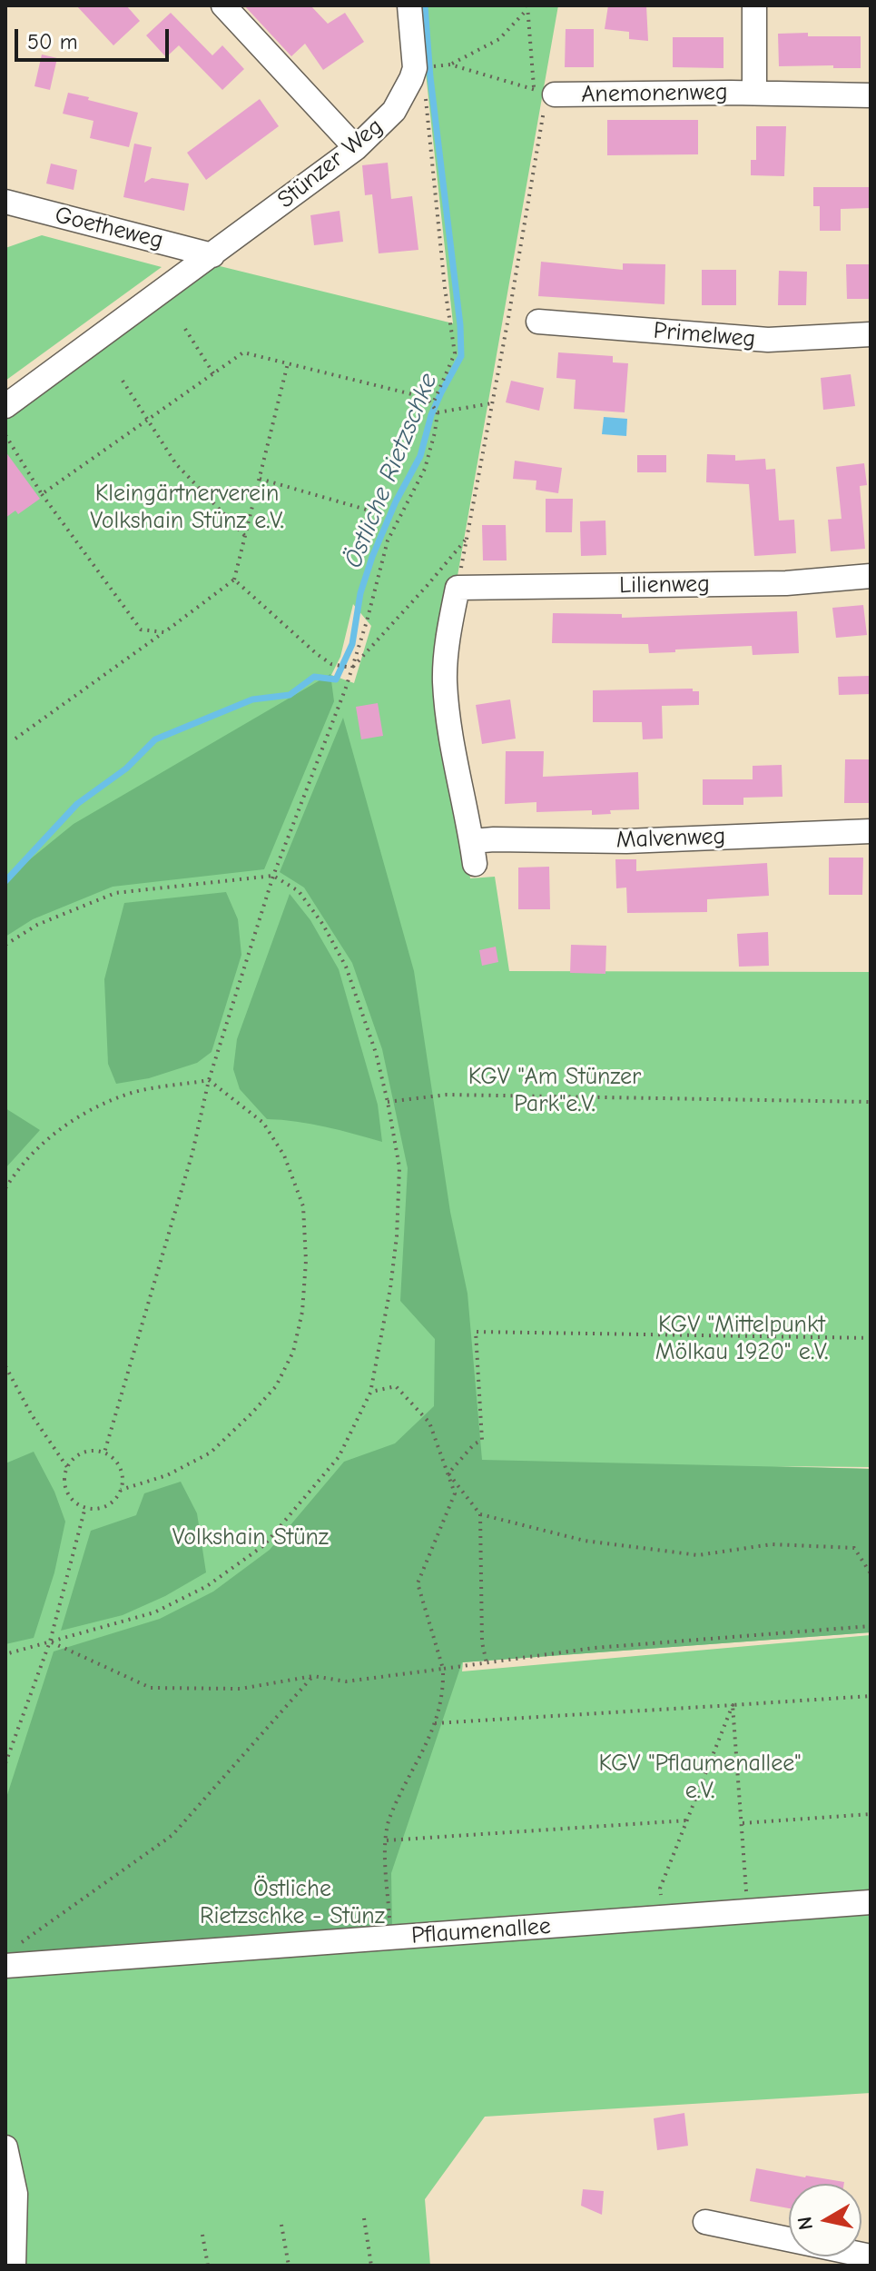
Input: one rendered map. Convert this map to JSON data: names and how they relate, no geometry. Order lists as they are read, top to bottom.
{
  "streets": {
    "street": [
      "Anemonenweg",
      "Stünzer Weg",
      "Goetheweg",
      "Primelweg",
      "Lilienweg",
      "Malvenweg",
      "Pflaumenallee"
    ]
  },
  "crossings": [
    ["Stünzer Weg", "Goetheweg"],
    ["Lilienweg", "Malvenweg"]
  ],
  "water": ["Östliche Rietzschke"],
  "parks": [
    "Kleingärtnerverein Volkshain Stünz e.V.",
    "KGV \"Am Stünzer Park\"e.V.",
    "KGV \"Mittelpunkt Mölkau 1920\" e.V.",
    "Volkshain Stünz",
    "KGV \"Pflaumenallee\" e.V.",
    "Östliche Rietzschke - Stünz"
  ],
  "scale_bar": "50 m",
  "north": "left"
}
